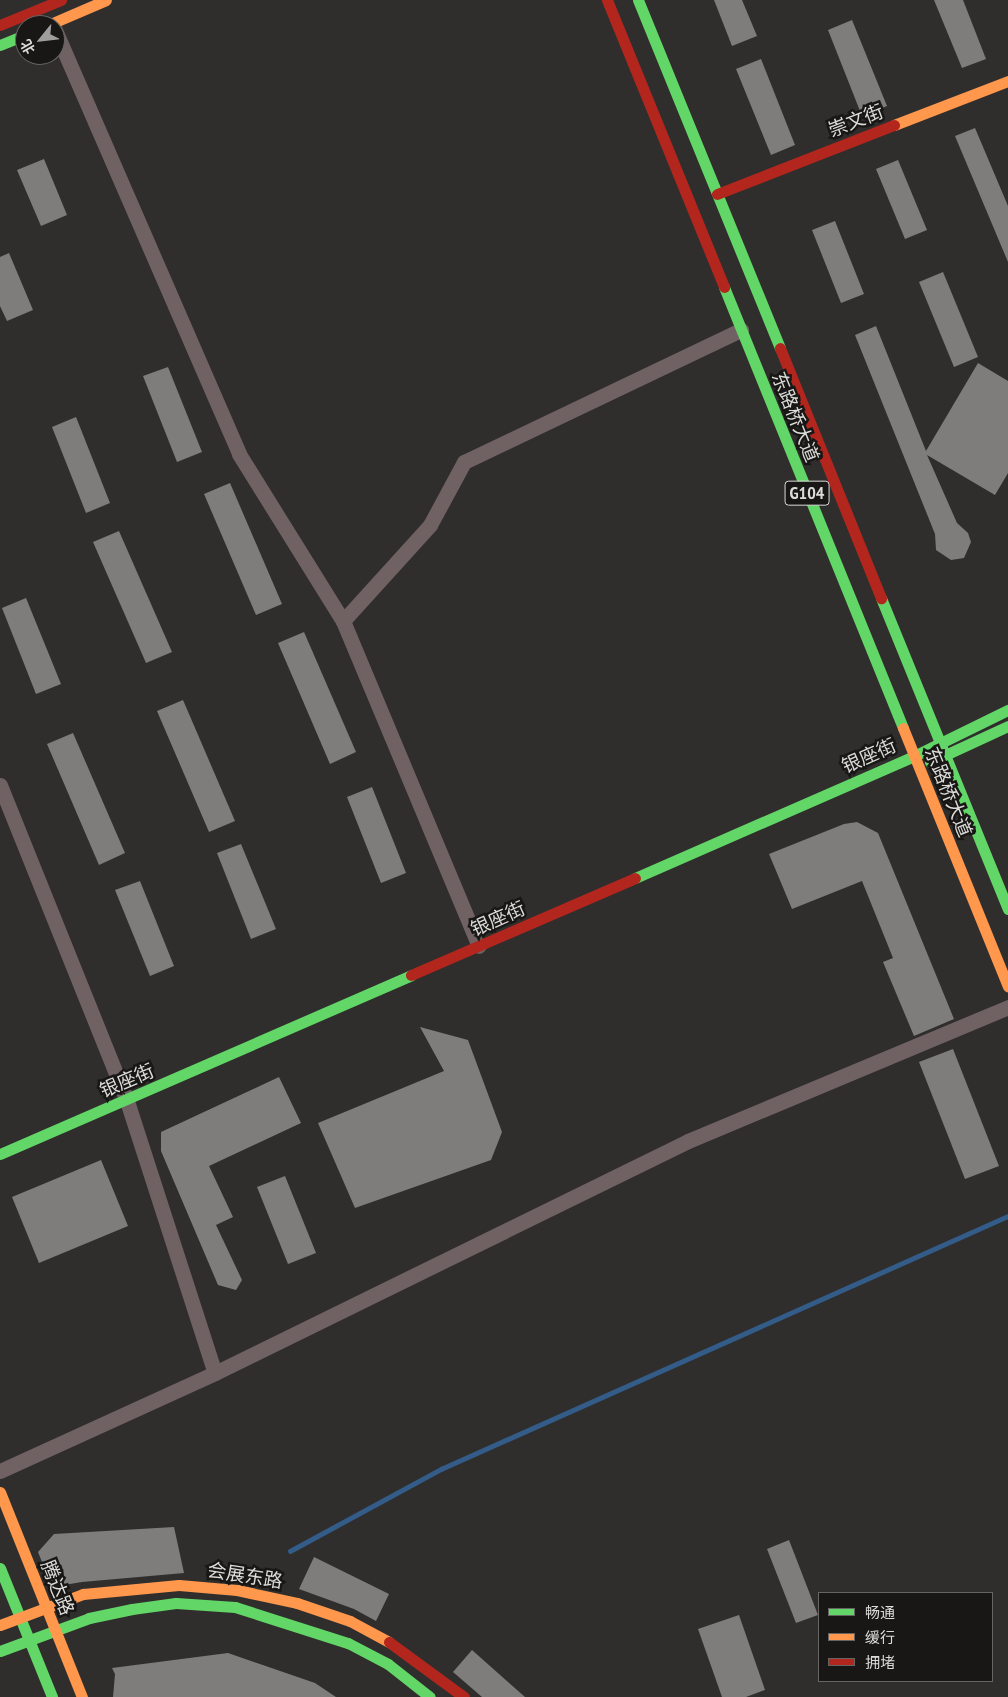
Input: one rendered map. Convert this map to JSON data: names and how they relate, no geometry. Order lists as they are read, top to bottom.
{
  "streets": {
    "main road": [
      "崇文街",
      "东路桥大道",
      "G104",
      "银座街",
      "会展东路",
      "腾达路"
    ]
  },
  "crossings": [
    ["崇文街", "东路桥大道"],
    ["东路桥大道", "银座街"],
    ["会展东路", "腾达路"]
  ],
  "legend": ["畅通", "缓行", "拥堵"],
  "north": "bottom left"
}
